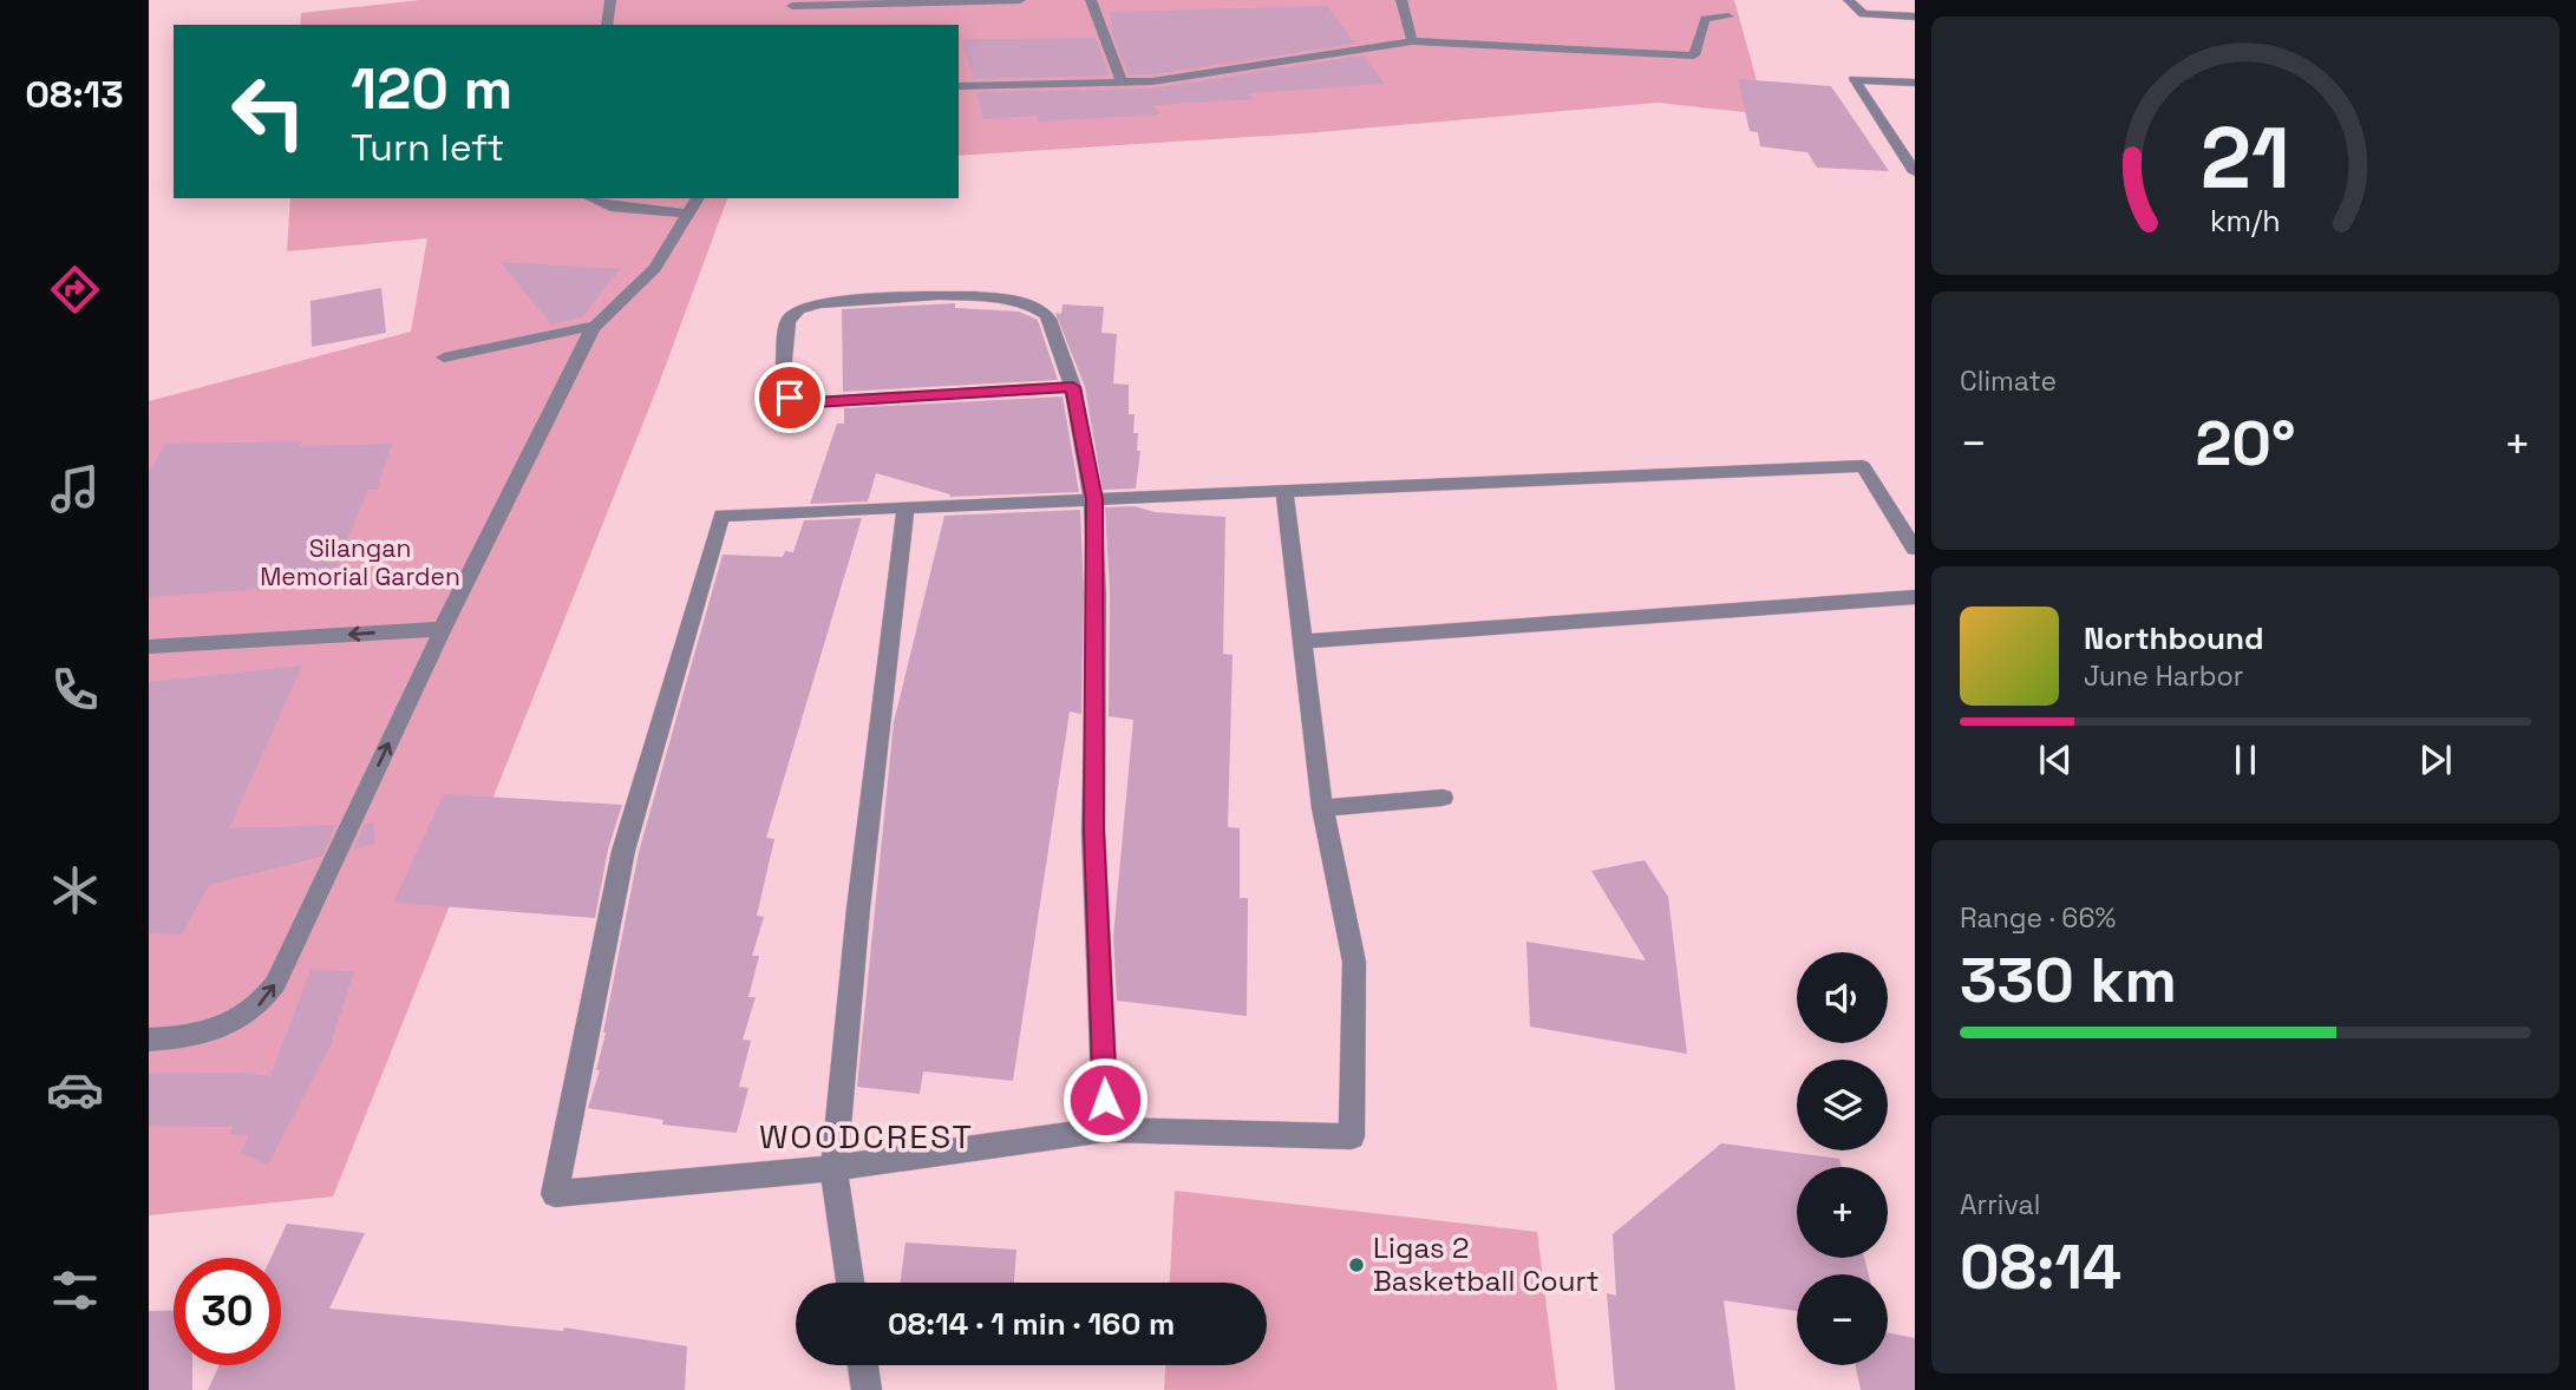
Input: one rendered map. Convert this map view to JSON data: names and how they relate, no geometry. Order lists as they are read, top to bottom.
{
  "districts": ["WOODCREST"],
  "parks": ["Silangan Memorial Garden"],
  "places": ["Ligas 2 Basketball Court"],
  "page": {
    "tabs": "08:13",
    "turn": ["120 m", "Turn left"],
    "tile": [
      "Climate",
      ["Range · 66%", "330 km"],
      ["Arrival", "08:14"]
    ],
    "heat": ["−", "20°", "+"],
    "song": ["Northbound", "June Harbor"],
    "map_buttons": ["+", "−"],
    "limit": "30",
    "trip": "08:14 · 1 min · 160 m",
    "gauge": ["21", "km/h"]
  }
}
